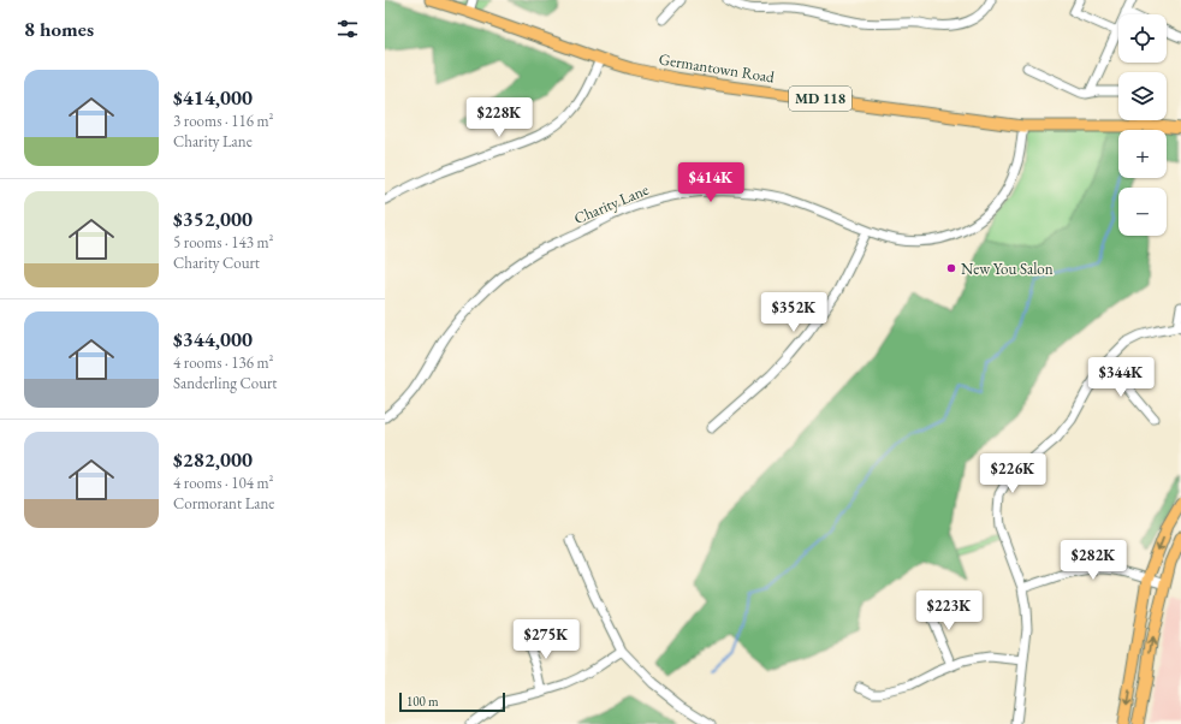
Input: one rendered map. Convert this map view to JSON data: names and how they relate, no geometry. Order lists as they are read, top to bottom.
{
  "streets": {
    "main road": ["Germantown Road", "MD 118"],
    "street": ["Charity Lane"]
  },
  "crossings": [
    ["Germantown Road", "Charity Lane"]
  ],
  "places": ["New You Salon"],
  "scale_bar": "100 m",
  "page": {
    "heading": "8 homes",
    "map_buttons": ["+", "−"],
    "list": [
      {
        "name": "$414,000",
        "note": "3 rooms · 116 m² · Charity Lane"
      },
      {
        "name": "$352,000",
        "note": "5 rooms · 143 m² · Charity Court"
      },
      {
        "name": "$344,000",
        "note": "4 rooms · 136 m² · Sanderling Court"
      },
      {
        "name": "$282,000",
        "note": "4 rooms · 104 m² · Cormorant Lane"
      }
    ],
    "price": [
      "$228K",
      "$414K",
      "$352K",
      "$344K",
      "$226K",
      "$282K",
      "$223K",
      "$275K"
    ],
    "scale": "100 m"
  }
}
